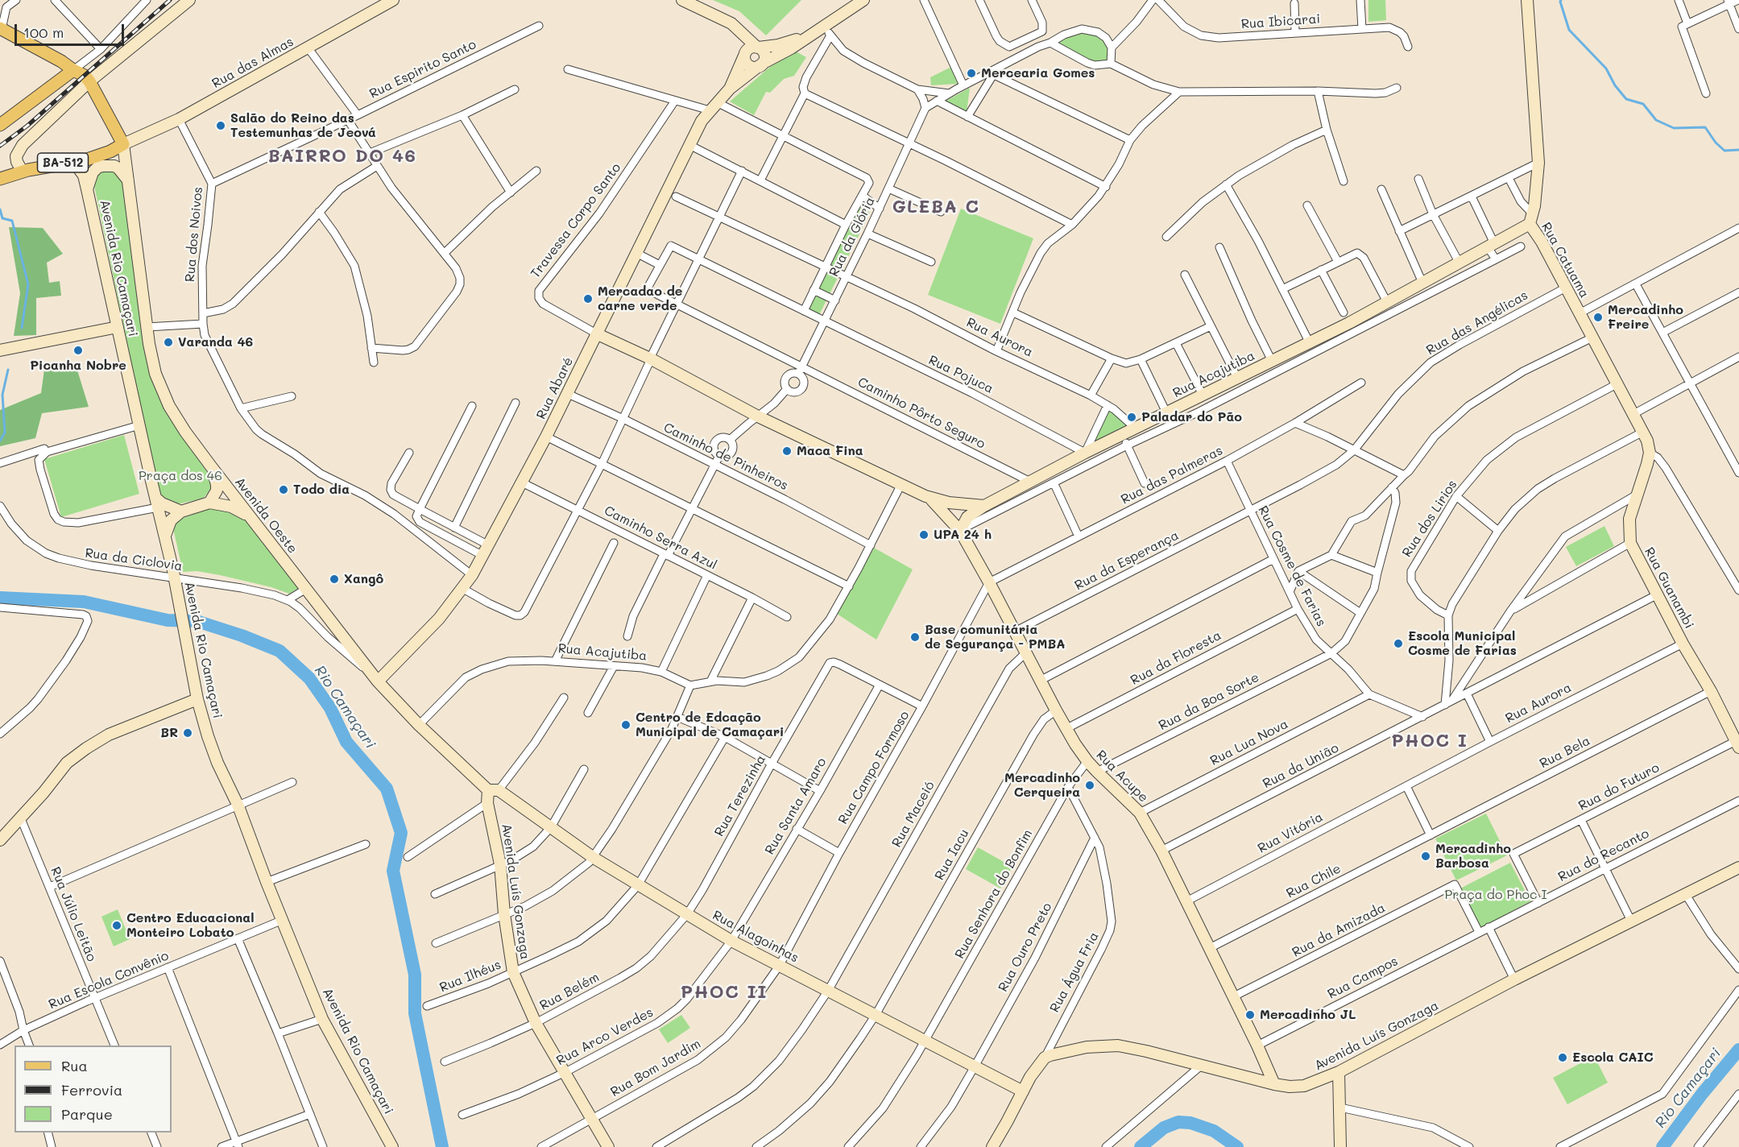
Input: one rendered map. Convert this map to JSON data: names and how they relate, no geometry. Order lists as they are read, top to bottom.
{
  "streets": {
    "main road": ["BA-512"],
    "street": [
      "Rua Ibicarai",
      "Rua das Almas",
      "Rua Espirito Santo",
      "Travessa Corpo Santo",
      "Rua dos Noivos",
      "Rua da Glória",
      "Rua Catuama",
      "Avenida Rio Camaçari",
      "Rua das Angélicas",
      "Rua Aurora",
      "Rua Pojuca",
      "Rua Acajutiba",
      "Rua Abaré",
      "Caminho Pôrto Seguro",
      "Caminho de Pinheiros",
      "Rua das Palmeras",
      "Avenida Oeste",
      "Rua dos Lirios",
      "Caminho Serra Azul",
      "Rua da Ciclovia",
      "Rua da Esperança",
      "Rua Cosme de Farias",
      "Rua Guanambi",
      "Rua da Floresta",
      "Rua da Boa Sorte",
      "Rua Lua Nova",
      "Rua Bela",
      "Rua da União",
      "Rua Campo Formoso",
      "Rua Acupe",
      "Rua do Futuro",
      "Rua Terezinha",
      "Rua Santa Amaro",
      "Rua Maceió",
      "Rua Vitória",
      "Rua Iacu",
      "Rua do Recanto",
      "Rua Chile",
      "Avenida Luís Gonzaga",
      "Rua Senhora do Bonfim",
      "Rua Júlio Leitão",
      "Rua da Amizada",
      "Rua Alagoinhas",
      "Rua Ouro Preto",
      "Rua Água Fria",
      "Rua Ilhéus",
      "Rua Campos",
      "Rua Escola Convênio",
      "Rua Belém",
      "Rua Arco Verdes",
      "Rua Bom Jardim"
    ]
  },
  "crossings": [
    ["Rua das Almas", "BA-512"],
    ["Rua das Almas", "Rua dos Noivos"],
    ["Rua das Almas", "Avenida Oeste"],
    ["Rua Espirito Santo", "Rua dos Noivos"],
    ["BA-512", "Avenida Rio Camaçari"],
    ["BA-512", "Avenida Oeste"],
    ["Travessa Corpo Santo", "Rua Abaré"],
    ["Rua dos Noivos", "Rua Abaré"],
    ["Rua da Glória", "Rua Aurora"],
    ["Rua da Glória", "Rua Pojuca"],
    ["Rua da Glória", "Caminho Pôrto Seguro"],
    ["Rua Catuama", "Rua das Angélicas"],
    ["Rua Catuama", "Rua Acajutiba"],
    ["Rua Catuama", "Rua dos Lirios"],
    ["Avenida Rio Camaçari", "Rua da Ciclovia"],
    ["Avenida Rio Camaçari", "Rua Escola Convênio"],
    ["Rua das Angélicas", "Rua da Esperança"],
    ["Rua das Angélicas", "Rua Cosme de Farias"],
    ["Rua Aurora", "Rua Acajutiba"],
    ["Rua Aurora", "Rua Guanambi"],
    ["Rua Aurora", "Rua Vitória"],
    ["Rua Pojuca", "Rua Acajutiba"],
    ["Rua Pojuca", "Caminho Pôrto Seguro"],
    ["Rua Acajutiba", "Caminho Pôrto Seguro"],
    ["Rua Acajutiba", "Avenida Oeste"],
    ["Rua Acajutiba", "Rua Acupe"],
    ["Rua Abaré", "Caminho de Pinheiros"],
    ["Rua Abaré", "Avenida Oeste"],
    ["Rua Abaré", "Caminho Serra Azul"],
    ["Rua Abaré", "Rua da Ciclovia"],
    ["Rua das Palmeras", "Rua Cosme de Farias"],
    ["Rua das Palmeras", "Rua Campo Formoso"],
    ["Rua das Palmeras", "Rua Acupe"],
    ["Avenida Oeste", "Rua da Ciclovia"],
    ["Avenida Oeste", "Avenida Luís Gonzaga"],
    ["Avenida Oeste", "Rua Alagoinhas"],
    ["Rua da Esperança", "Rua Cosme de Farias"],
    ["Rua da Esperança", "Rua Acupe"],
    ["Rua Cosme de Farias", "Rua da Floresta"],
    ["Rua Cosme de Farias", "Rua da Boa Sorte"],
    ["Rua Cosme de Farias", "Rua Lua Nova"],
    ["Rua Cosme de Farias", "Rua da União"],
    ["Rua Guanambi", "Rua Bela"],
    ["Rua Guanambi", "Rua da União"],
    ["Rua Guanambi", "Rua do Futuro"],
    ["Rua da Floresta", "Rua Acupe"],
    ["Rua da Boa Sorte", "Rua Acupe"],
    ["Rua Lua Nova", "Rua Acupe"],
    ["Rua Bela", "Rua Chile"],
    ["Rua da União", "Rua Acupe"],
    ["Rua Campo Formoso", "Rua Acupe"],
    ["Rua Campo Formoso", "Rua Alagoinhas"],
    ["Rua Campo Formoso", "Rua Bom Jardim"],
    ["Rua Acupe", "Rua Maceió"],
    ["Rua Acupe", "Rua Vitória"],
    ["Rua Acupe", "Rua Iacu"],
    ["Rua Acupe", "Rua Chile"],
    ["Rua Acupe", "Avenida Luís Gonzaga"],
    ["Rua Acupe", "Rua Senhora do Bonfim"],
    ["Rua Acupe", "Rua da Amizada"],
    ["Rua Acupe", "Rua Campos"],
    ["Rua do Futuro", "Rua do Recanto"],
    ["Rua Terezinha", "Rua Santa Amaro"],
    ["Rua Terezinha", "Rua Alagoinhas"],
    ["Rua Terezinha", "Rua Belém"],
    ["Rua Santa Amaro", "Rua Alagoinhas"],
    ["Rua Santa Amaro", "Rua Arco Verdes"],
    ["Rua Maceió", "Rua Alagoinhas"],
    ["Rua Iacu", "Rua Alagoinhas"],
    ["Rua do Recanto", "Rua da Amizada"],
    ["Rua do Recanto", "Rua Campos"],
    ["Avenida Luís Gonzaga", "Rua Alagoinhas"],
    ["Avenida Luís Gonzaga", "Rua Água Fria"],
    ["Avenida Luís Gonzaga", "Rua Ilhéus"],
    ["Avenida Luís Gonzaga", "Rua Belém"],
    ["Avenida Luís Gonzaga", "Rua Arco Verdes"],
    ["Avenida Luís Gonzaga", "Rua Bom Jardim"],
    ["Rua Senhora do Bonfim", "Rua Alagoinhas"],
    ["Rua Senhora do Bonfim", "Rua Água Fria"],
    ["Rua Júlio Leitão", "Rua Escola Convênio"],
    ["Rua da Amizada", "Rua Campos"],
    ["Rua Alagoinhas", "Rua Ouro Preto"],
    ["Rua Alagoinhas", "Rua Ilhéus"],
    ["Rua Alagoinhas", "Rua Belém"],
    ["Rua Alagoinhas", "Rua Arco Verdes"],
    ["Rua Alagoinhas", "Rua Bom Jardim"],
    ["Rua Ouro Preto", "Rua Água Fria"]
  ],
  "districts": [
    "BAIRRO DO 46",
    "GLEBA C",
    "PHOC I",
    "PHOC II"
  ],
  "water": ["Rio Camaçari"],
  "parks": ["Praça dos 46", "Praça do Phoc I"],
  "places": [
    "Mercearia Gomes",
    "Salão do Reino das Testemunhas de Jeová",
    "Mercadao de carne verde",
    "Mercadinho Freire",
    "Varanda 46",
    "Picanha Nobre",
    "Paladar do Pão",
    "Maca Fina",
    "Todo dia",
    "UPA 24 h",
    "Xangô",
    "Base comunitária de Segurança - PMBA",
    "Escola Municipal Cosme de Farias",
    "Centro de Edcação Municipal de Camaçari",
    "BR",
    "Mercadinho Cerqueira",
    "Mercadinho Barbosa",
    "Centro Educacional Monteiro Lobato",
    "Mercadinho JL",
    "Escola CAIC"
  ],
  "legend": ["Rua", "Ferrovia", "Parque"],
  "scale_bar": "100 m"
}
